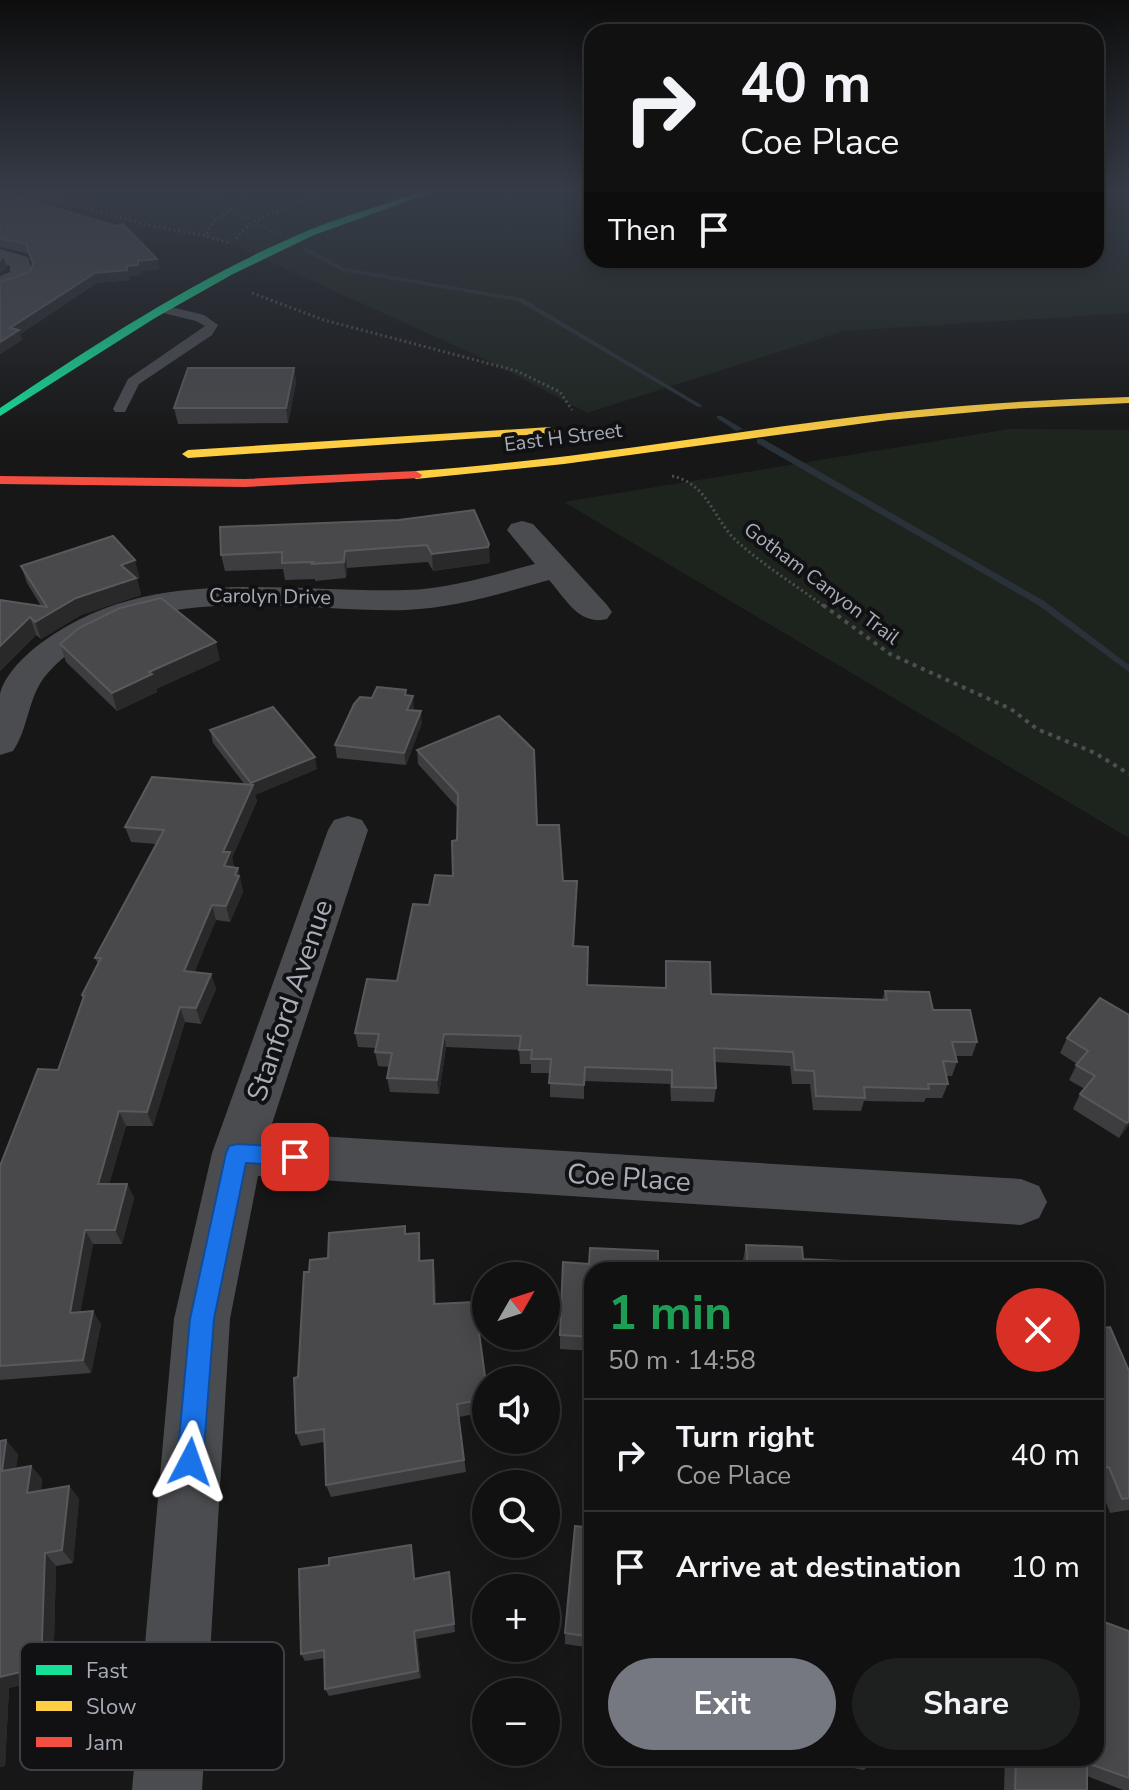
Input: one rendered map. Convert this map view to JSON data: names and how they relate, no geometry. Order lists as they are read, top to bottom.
{
  "streets": {
    "main road": ["East H Street"],
    "street": ["Carolyn Drive", "Stanford Avenue", "Coe Place"],
    "path": ["Gotham Canyon Trail"]
  },
  "crossings": [
    ["Stanford Avenue", "Coe Place"]
  ],
  "legend": ["Fast", "Slow", "Jam"],
  "north": "top right",
  "page": {
    "turn": ["40 m", "Coe Place"],
    "then": "Then",
    "map_buttons": ["+", "−"],
    "heading": ["1 min", "50 m · 14:58"],
    "list": [
      {
        "name": "Turn right",
        "note": "Coe Place",
        "value": "40 m"
      },
      {
        "name": "Arrive at destination",
        "value": "10 m"
      }
    ],
    "buttons": ["Exit", "Share"]
  }
}
